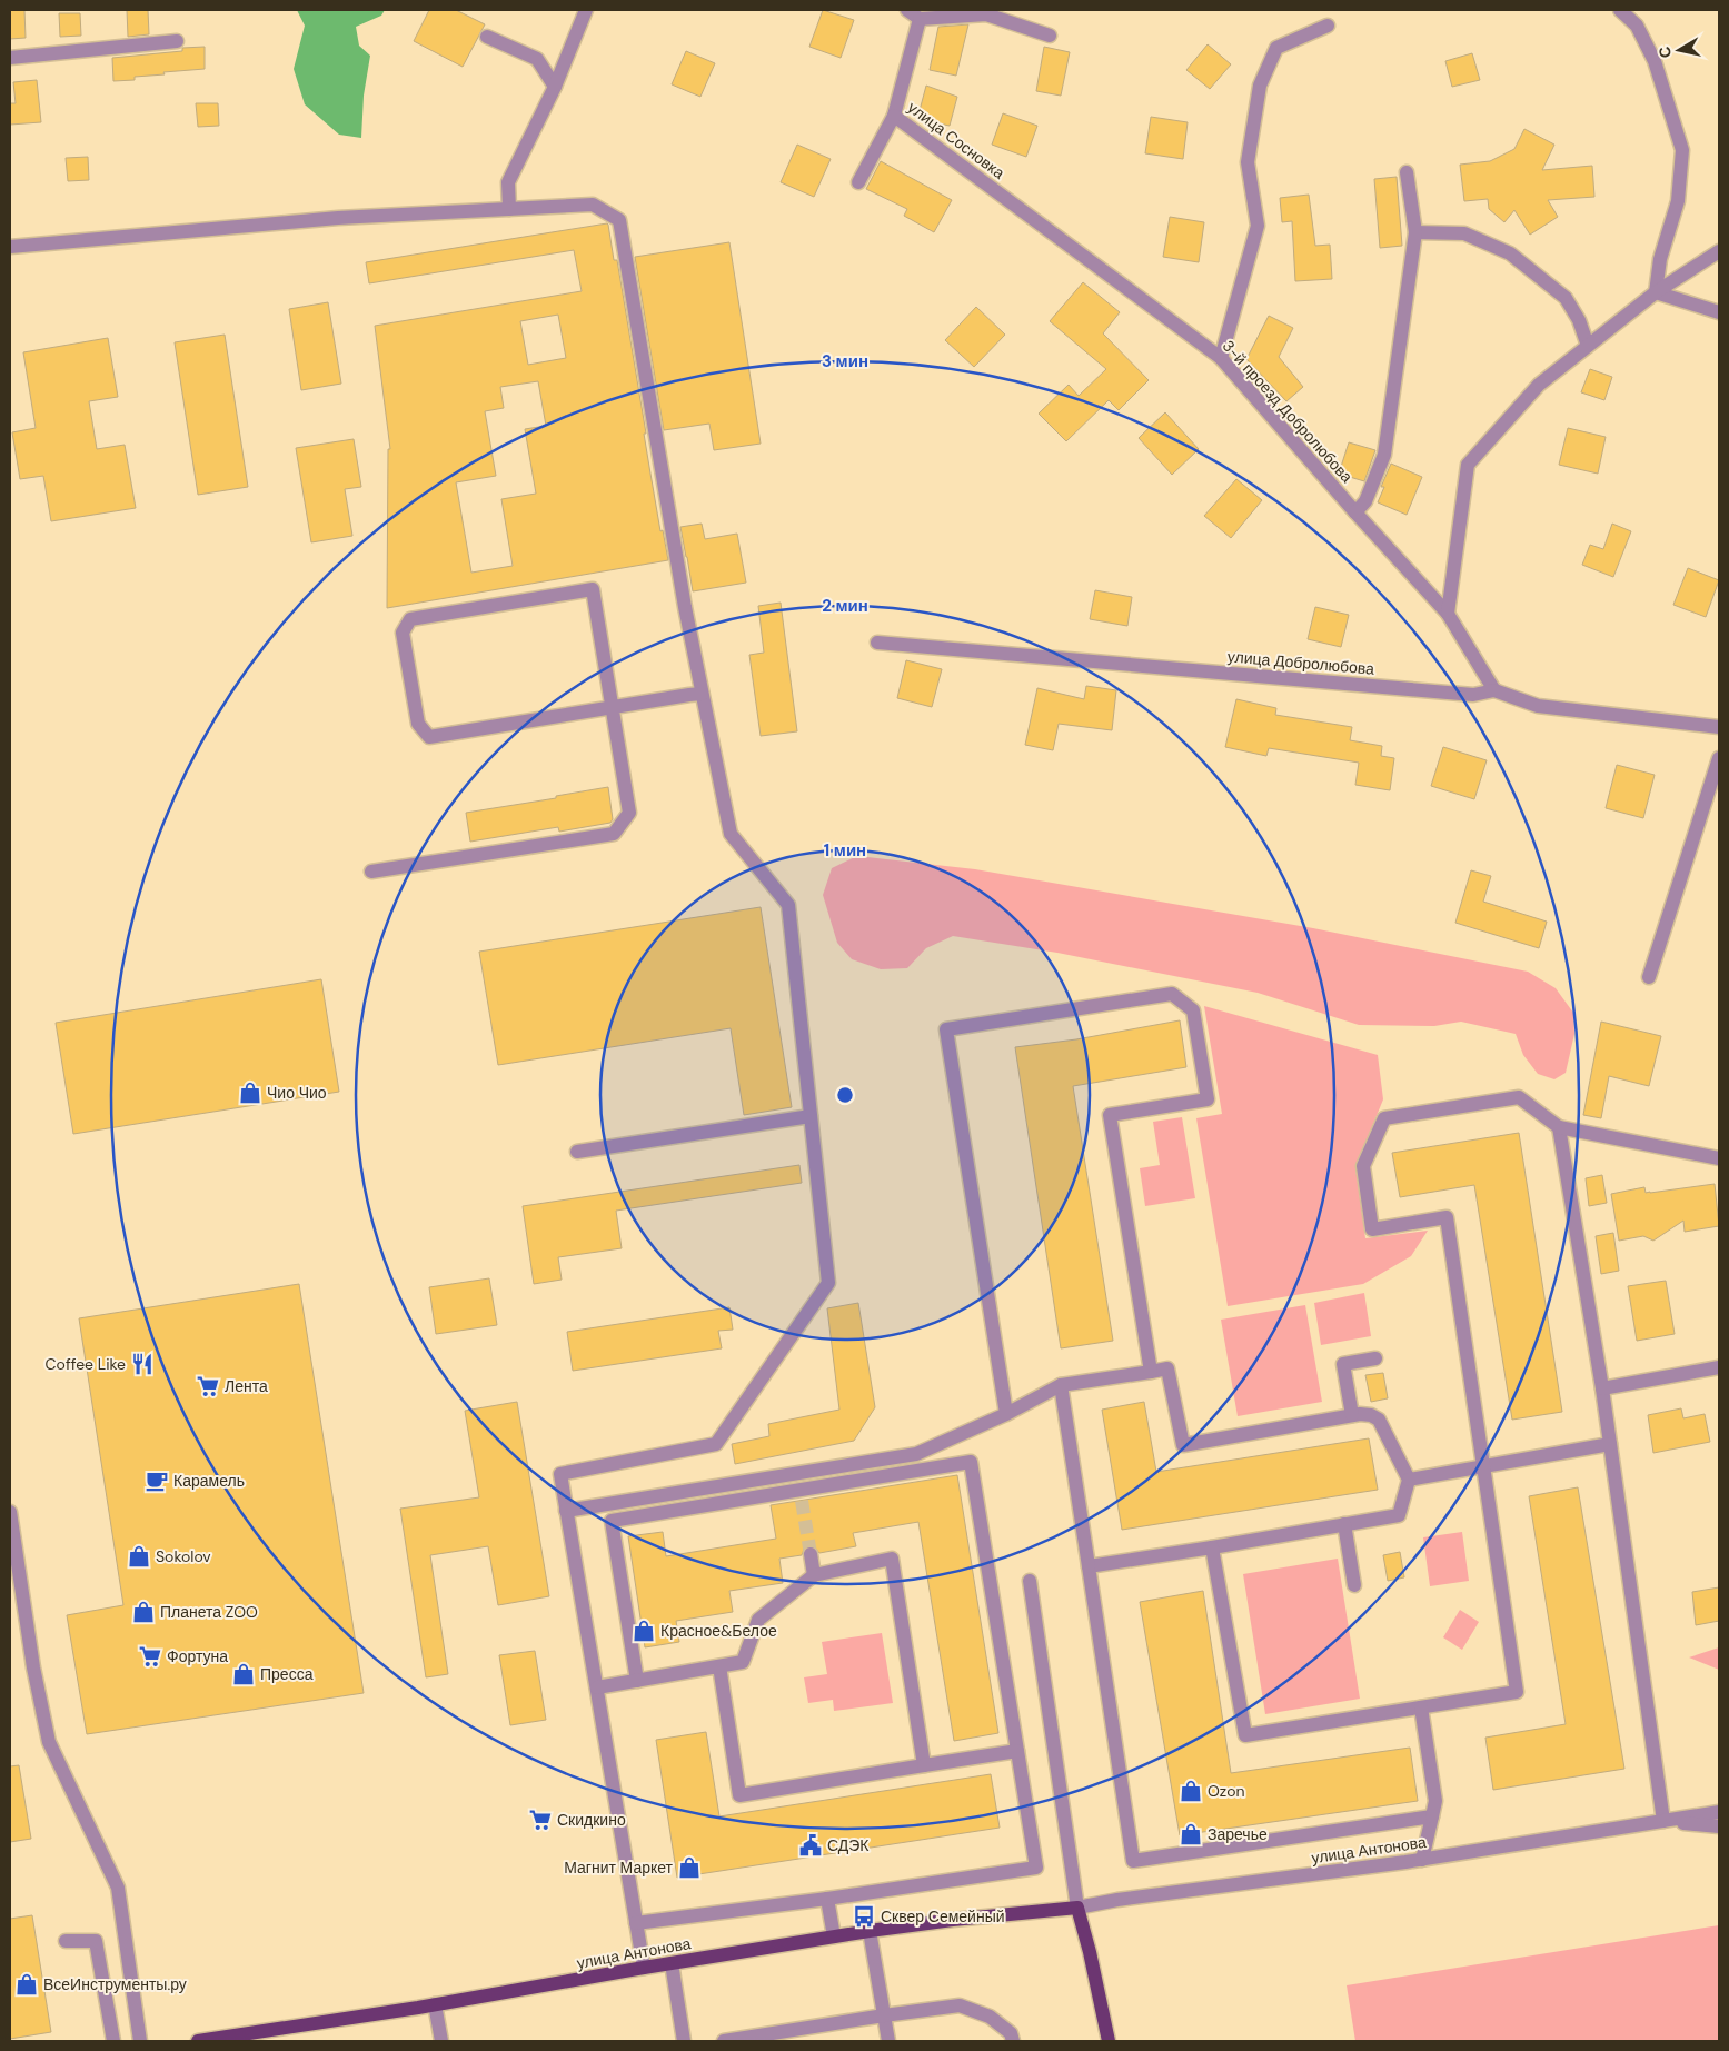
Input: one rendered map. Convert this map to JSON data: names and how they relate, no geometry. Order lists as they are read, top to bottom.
{
  "streets": {
    "main road": ["улица Антонова"],
    "street": ["улица Сосновка", "3-й проезд Добролюбова", "улица Добролюбова"]
  },
  "crossings": [
    ["улица Сосновка", "3-й проезд Добролюбова"],
    ["3-й проезд Добролюбова", "улица Добролюбова"]
  ],
  "places": {
    "shop": [
      "Чио Чио",
      "Sokolov",
      "Планета ZOO",
      "Красное&Белое",
      "Пресса",
      "Ozon",
      "Заречье",
      "Магнит Маркет",
      "ВсеИнструменты.ру"
    ],
    "restaurant": ["Coffee Like"],
    "supermarket": ["Лента", "Фортуна", "Скидкино"],
    "cafe": ["Карамель"],
    "public building": ["СДЭК"],
    "bus stop": ["Сквер Семейный"]
  },
  "north": "left",
  "rings": ["3 мин", "2 мин", "1 мин"]
}
